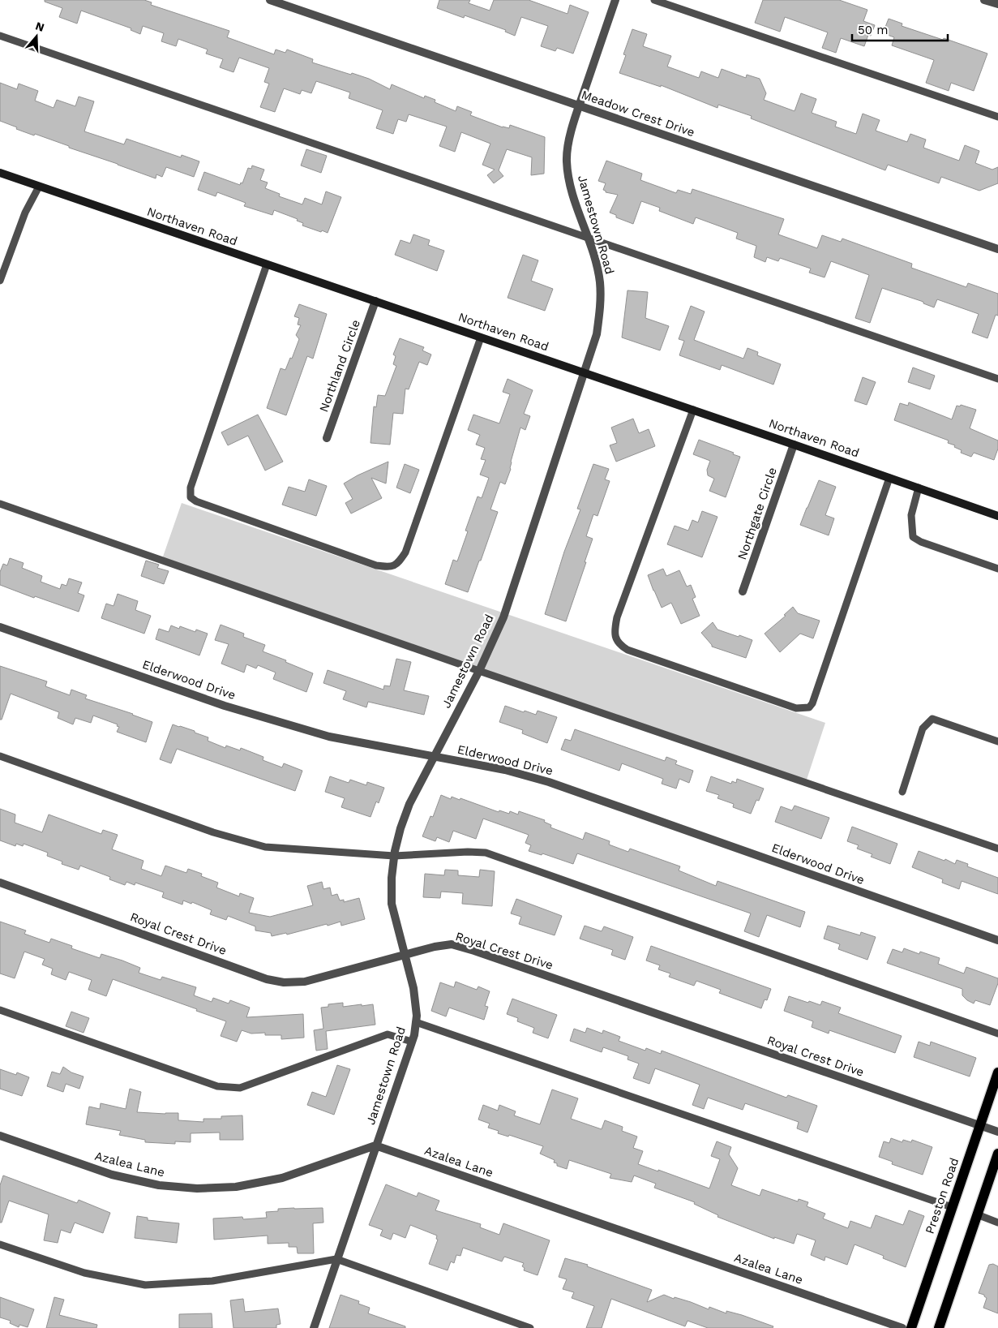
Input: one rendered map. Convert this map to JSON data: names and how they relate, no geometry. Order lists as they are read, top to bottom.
{
  "streets": {
    "main road": ["Preston Road"],
    "street": [
      "Meadow Crest Drive",
      "Jamestown Road",
      "Northaven Road",
      "Northland Circle",
      "Northgate Circle",
      "Elderwood Drive",
      "Royal Crest Drive",
      "Azalea Lane"
    ]
  },
  "crossings": [
    ["Meadow Crest Drive", "Jamestown Road"],
    ["Jamestown Road", "Northaven Road"],
    ["Jamestown Road", "Elderwood Drive"],
    ["Jamestown Road", "Royal Crest Drive"],
    ["Jamestown Road", "Azalea Lane"],
    ["Northaven Road", "Northland Circle"],
    ["Northaven Road", "Northgate Circle"],
    ["Royal Crest Drive", "Preston Road"]
  ],
  "scale_bar": "50 m",
  "north": "top"
}
